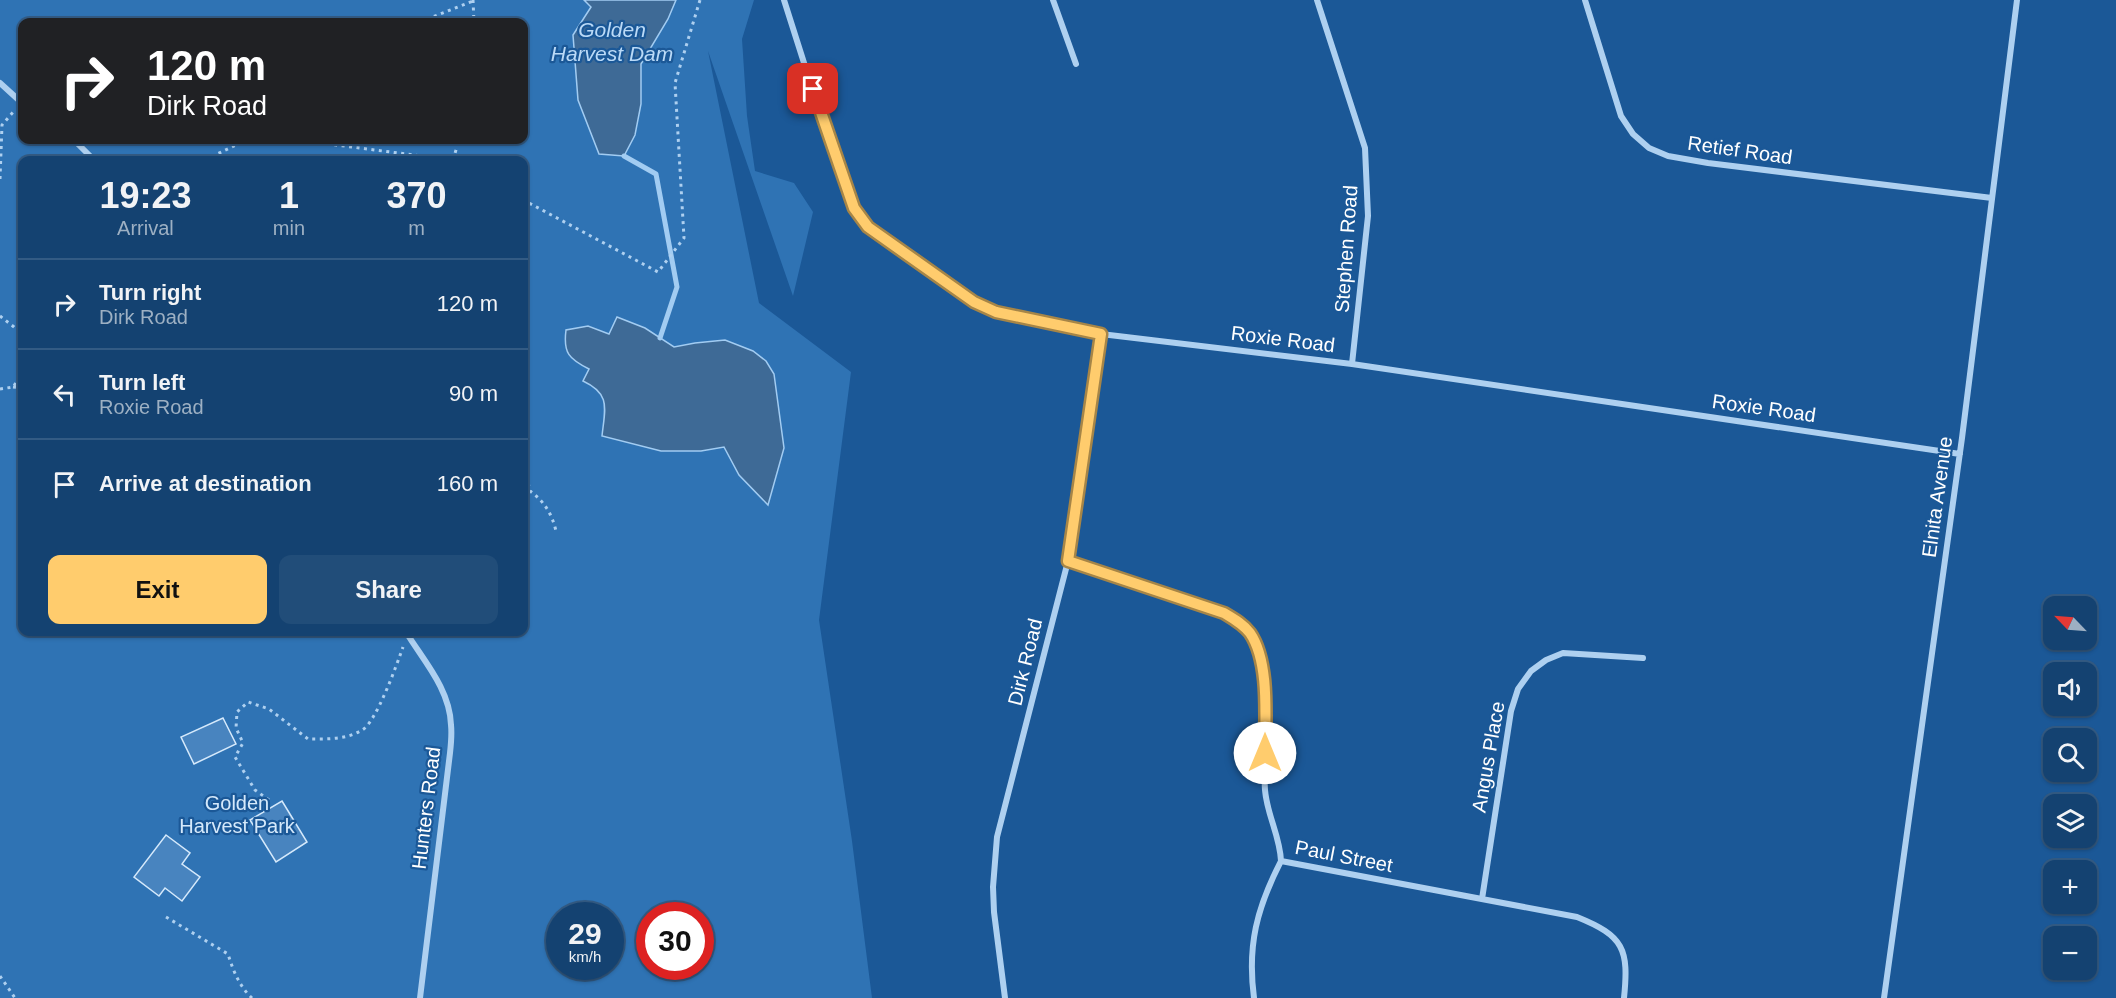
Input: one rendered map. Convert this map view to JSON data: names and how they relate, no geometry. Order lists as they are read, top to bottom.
{
  "streets": {
    "street": [
      "Retief Road",
      "Stephen Road",
      "Roxie Road",
      "Elnita Avenue",
      "Dirk Road",
      "Angus Place",
      "Hunters Road",
      "Paul Street"
    ]
  },
  "crossings": [
    ["Retief Road", "Elnita Avenue"],
    ["Stephen Road", "Roxie Road"],
    ["Roxie Road", "Elnita Avenue"],
    ["Roxie Road", "Dirk Road"],
    ["Dirk Road", "Paul Street"],
    ["Angus Place", "Paul Street"]
  ],
  "water": ["Golden Harvest Dam"],
  "parks": ["Golden Harvest Park"],
  "north": "top left",
  "page": {
    "turn": ["120 m", "Dirk Road"],
    "eta": [
      "19:23",
      "Arrival",
      "1",
      "min",
      "370",
      "m"
    ],
    "list": [
      {
        "name": "Turn right",
        "note": "Dirk Road",
        "value": "120 m"
      },
      {
        "name": "Turn left",
        "note": "Roxie Road",
        "value": "90 m"
      },
      {
        "name": "Arrive at destination",
        "value": "160 m"
      }
    ],
    "buttons": ["Exit", "Share"],
    "map_buttons": ["+", "−"],
    "speed": "29 km/h",
    "limit": "30"
  }
}
